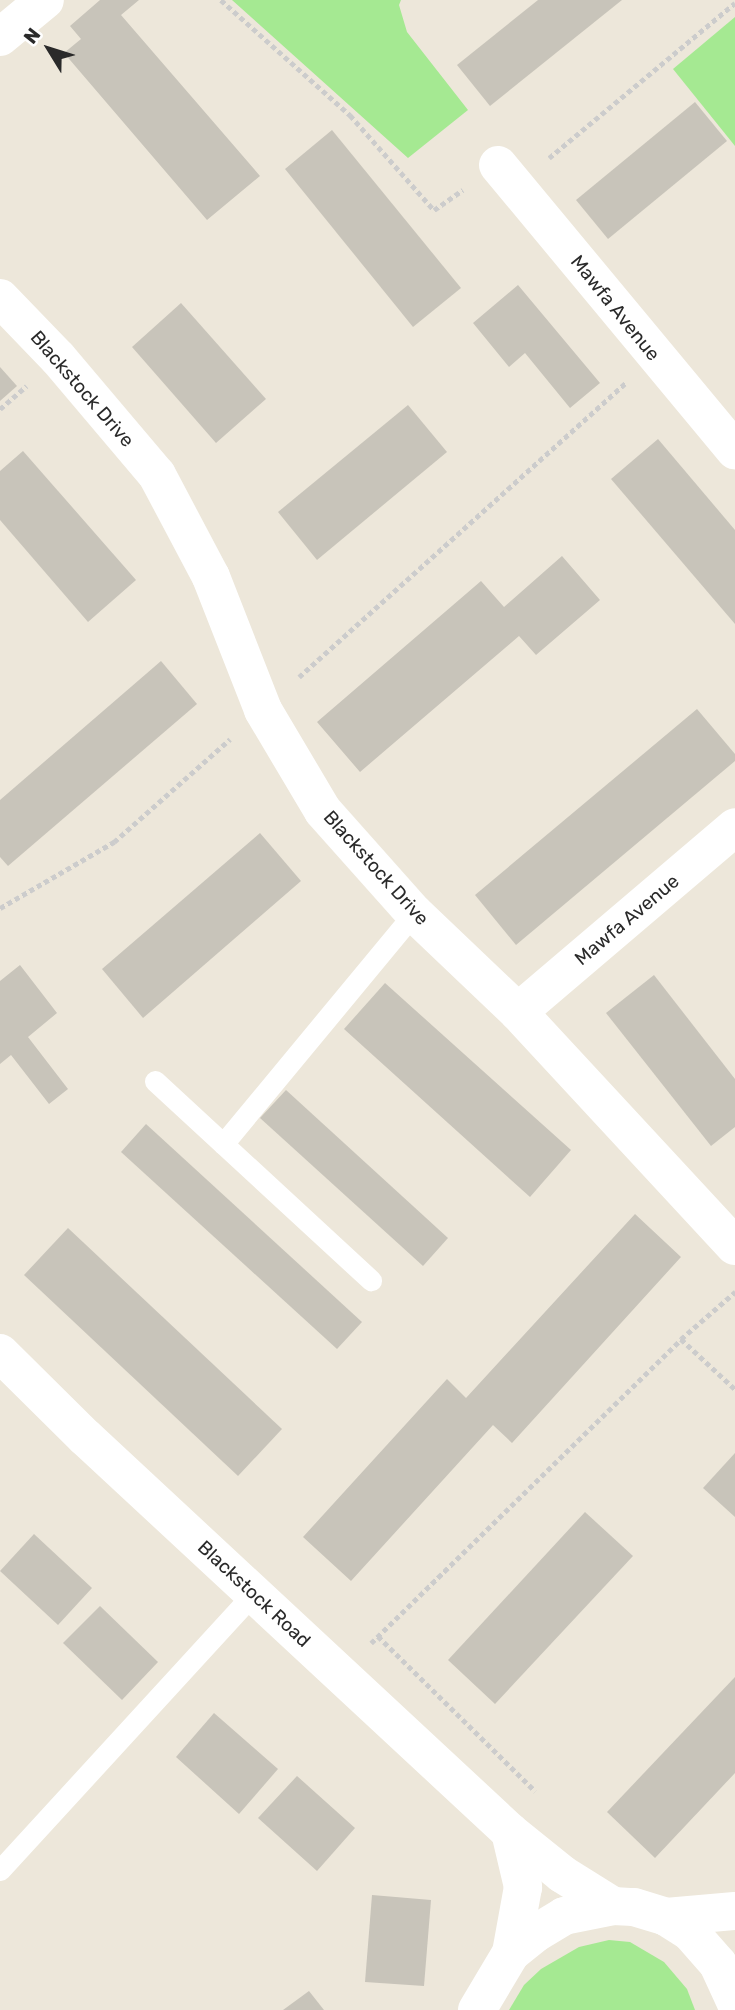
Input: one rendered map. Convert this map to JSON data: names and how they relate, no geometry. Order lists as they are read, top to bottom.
{
  "streets": {
    "street": ["Mawfa Avenue", "Blackstock Drive", "Blackstock Road"]
  },
  "crossings": [
    ["Mawfa Avenue", "Blackstock Drive"]
  ],
  "north": "top left"
}
